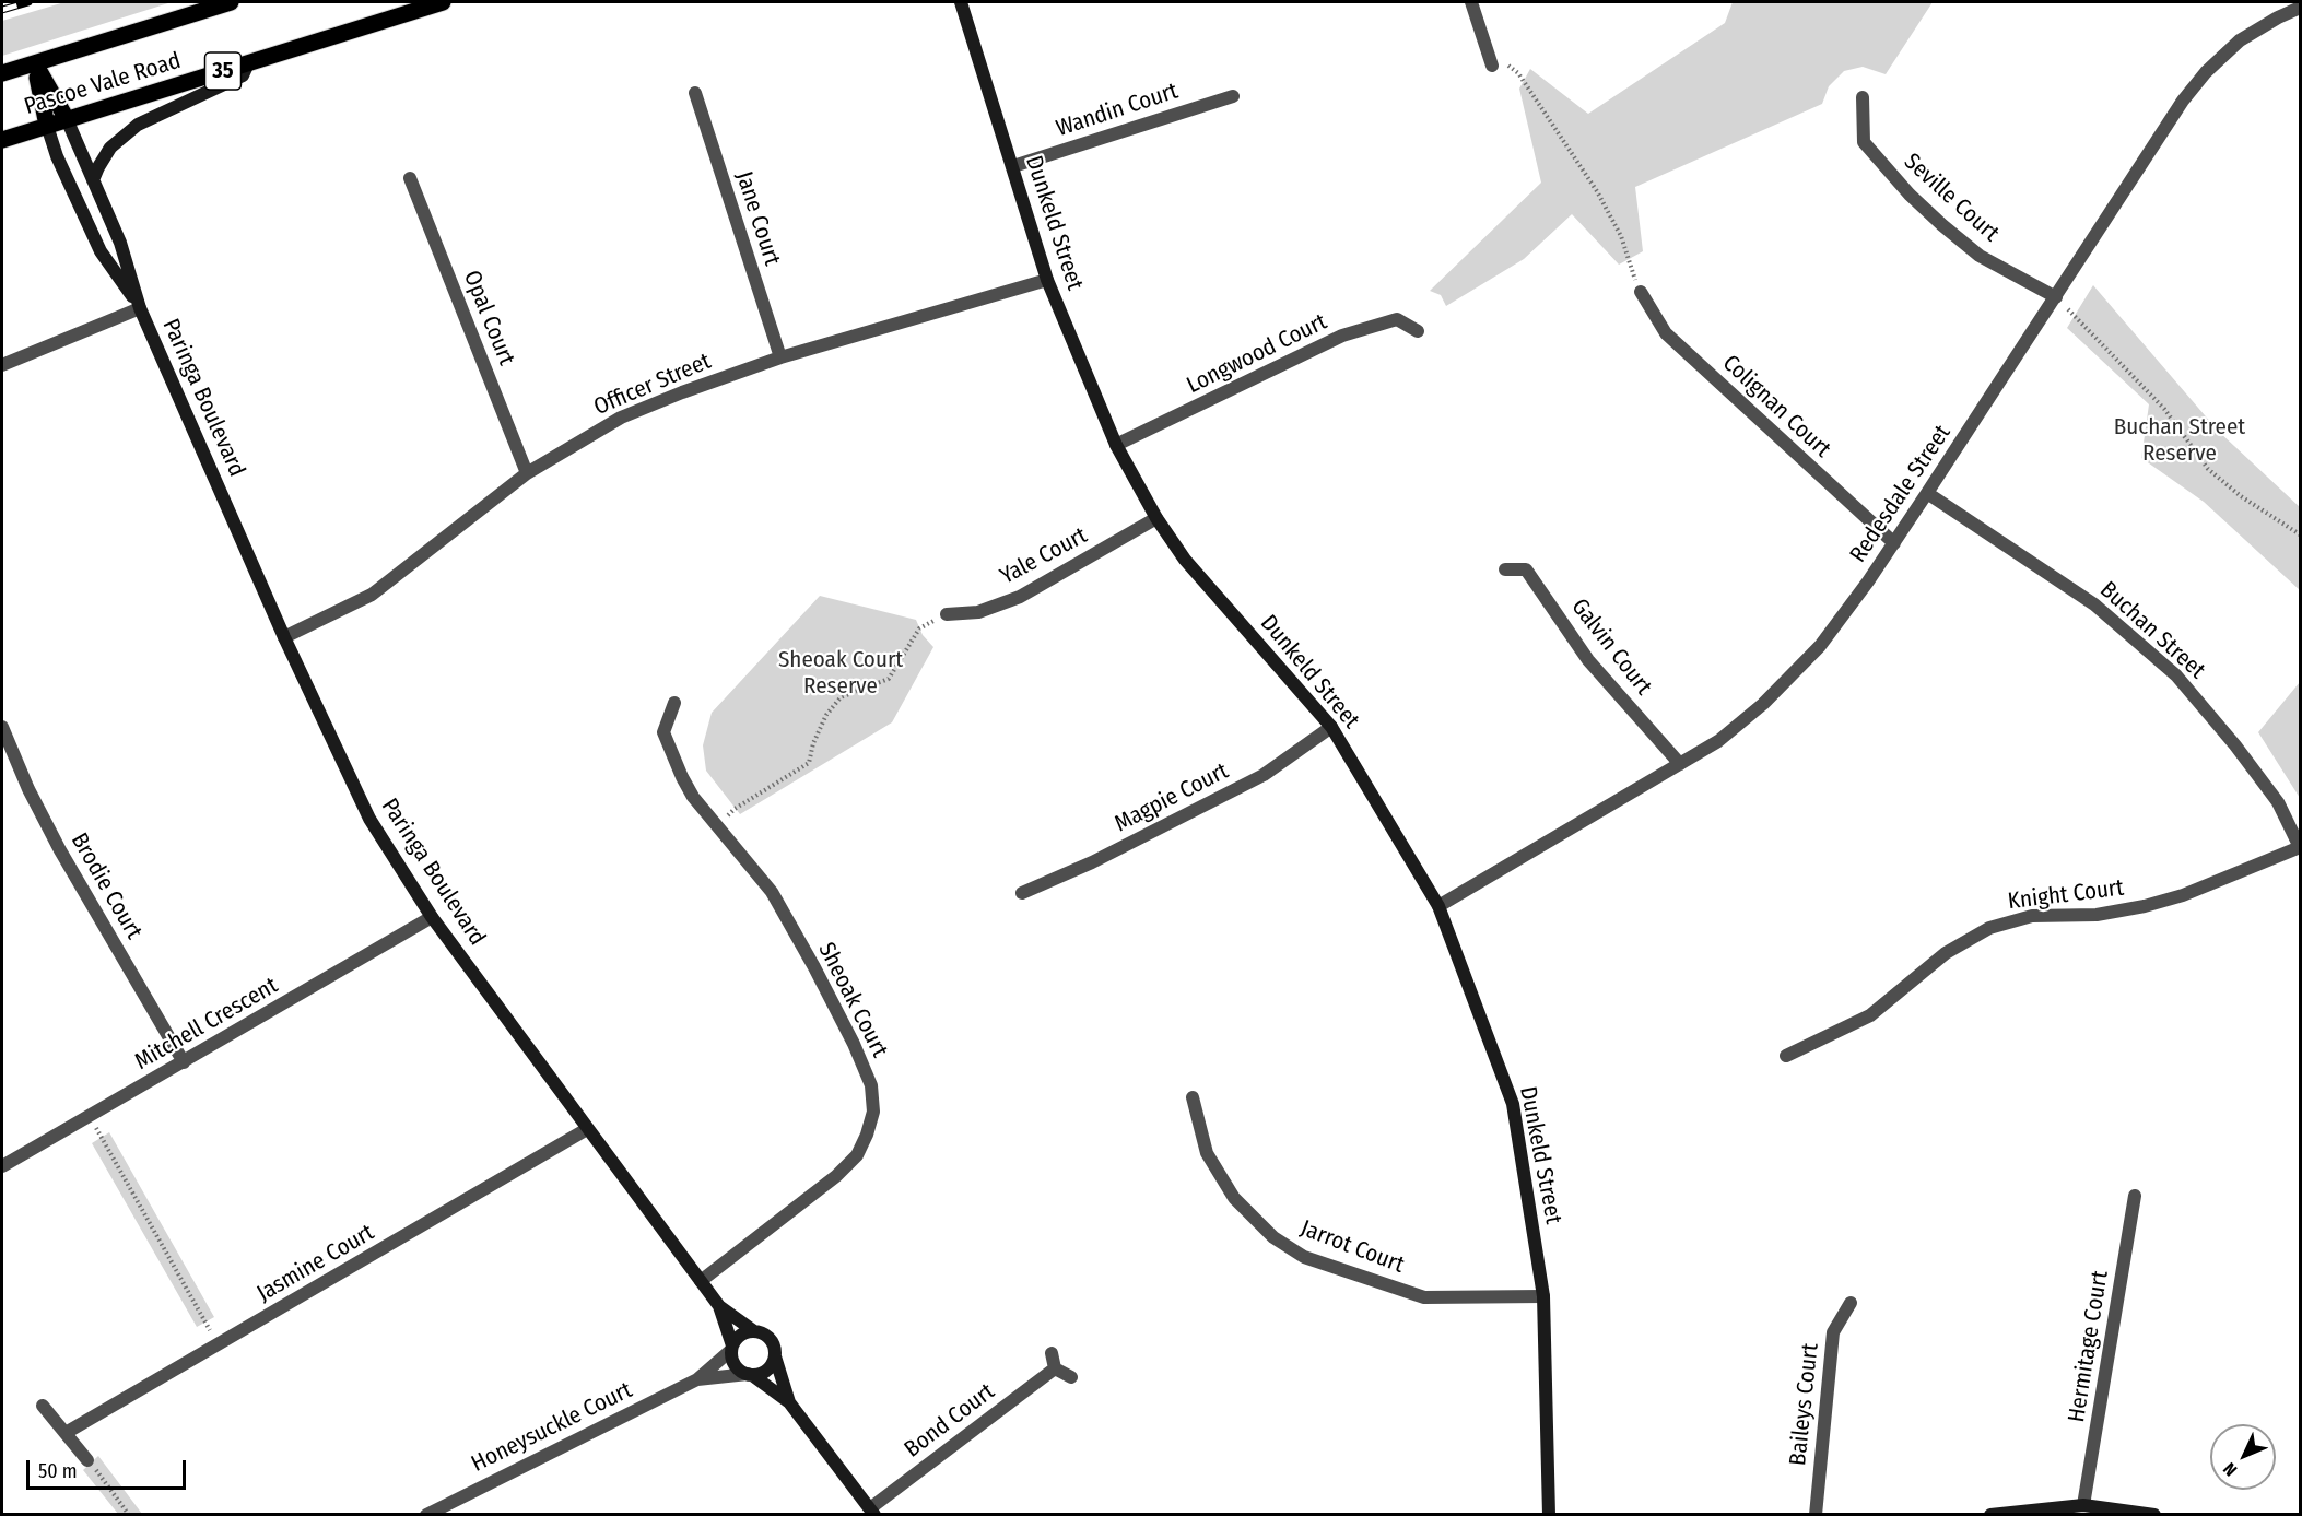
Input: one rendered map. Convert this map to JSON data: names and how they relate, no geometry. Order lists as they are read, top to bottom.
{
  "streets": {
    "main road": ["35", "Pascoe Vale Road"],
    "street": [
      "Wandin Court",
      "Seville Court",
      "Jane Court",
      "Dunkeld Street",
      "Opal Court",
      "Longwood Court",
      "Officer Street",
      "Paringa Boulevard",
      "Colignan Court",
      "Redesdale Street",
      "Yale Court",
      "Buchan Street",
      "Galvin Court",
      "Magpie Court",
      "Brodie Court",
      "Knight Court",
      "Sheoak Court",
      "Mitchell Crescent",
      "Jarrot Court",
      "Jasmine Court",
      "Hermitage Court",
      "Baileys Court",
      "Bond Court",
      "Honeysuckle Court"
    ]
  },
  "crossings": [
    ["Pascoe Vale Road", "Paringa Boulevard"],
    ["Wandin Court", "Dunkeld Street"],
    ["Seville Court", "Redesdale Street"],
    ["Jane Court", "Officer Street"],
    ["Dunkeld Street", "Longwood Court"],
    ["Dunkeld Street", "Officer Street"],
    ["Dunkeld Street", "Redesdale Street"],
    ["Dunkeld Street", "Yale Court"],
    ["Dunkeld Street", "Magpie Court"],
    ["Dunkeld Street", "Jarrot Court"],
    ["Opal Court", "Officer Street"],
    ["Officer Street", "Paringa Boulevard"],
    ["Paringa Boulevard", "Sheoak Court"],
    ["Paringa Boulevard", "Mitchell Crescent"],
    ["Paringa Boulevard", "Jasmine Court"],
    ["Paringa Boulevard", "Honeysuckle Court"],
    ["Colignan Court", "Redesdale Street"],
    ["Redesdale Street", "Buchan Street"],
    ["Redesdale Street", "Galvin Court"],
    ["Buchan Street", "Knight Court"],
    ["Brodie Court", "Mitchell Crescent"]
  ],
  "parks": ["Buchan Street Reserve", "Sheoak Court Reserve"],
  "scale_bar": "50 m",
  "north": "bottom left"
}
